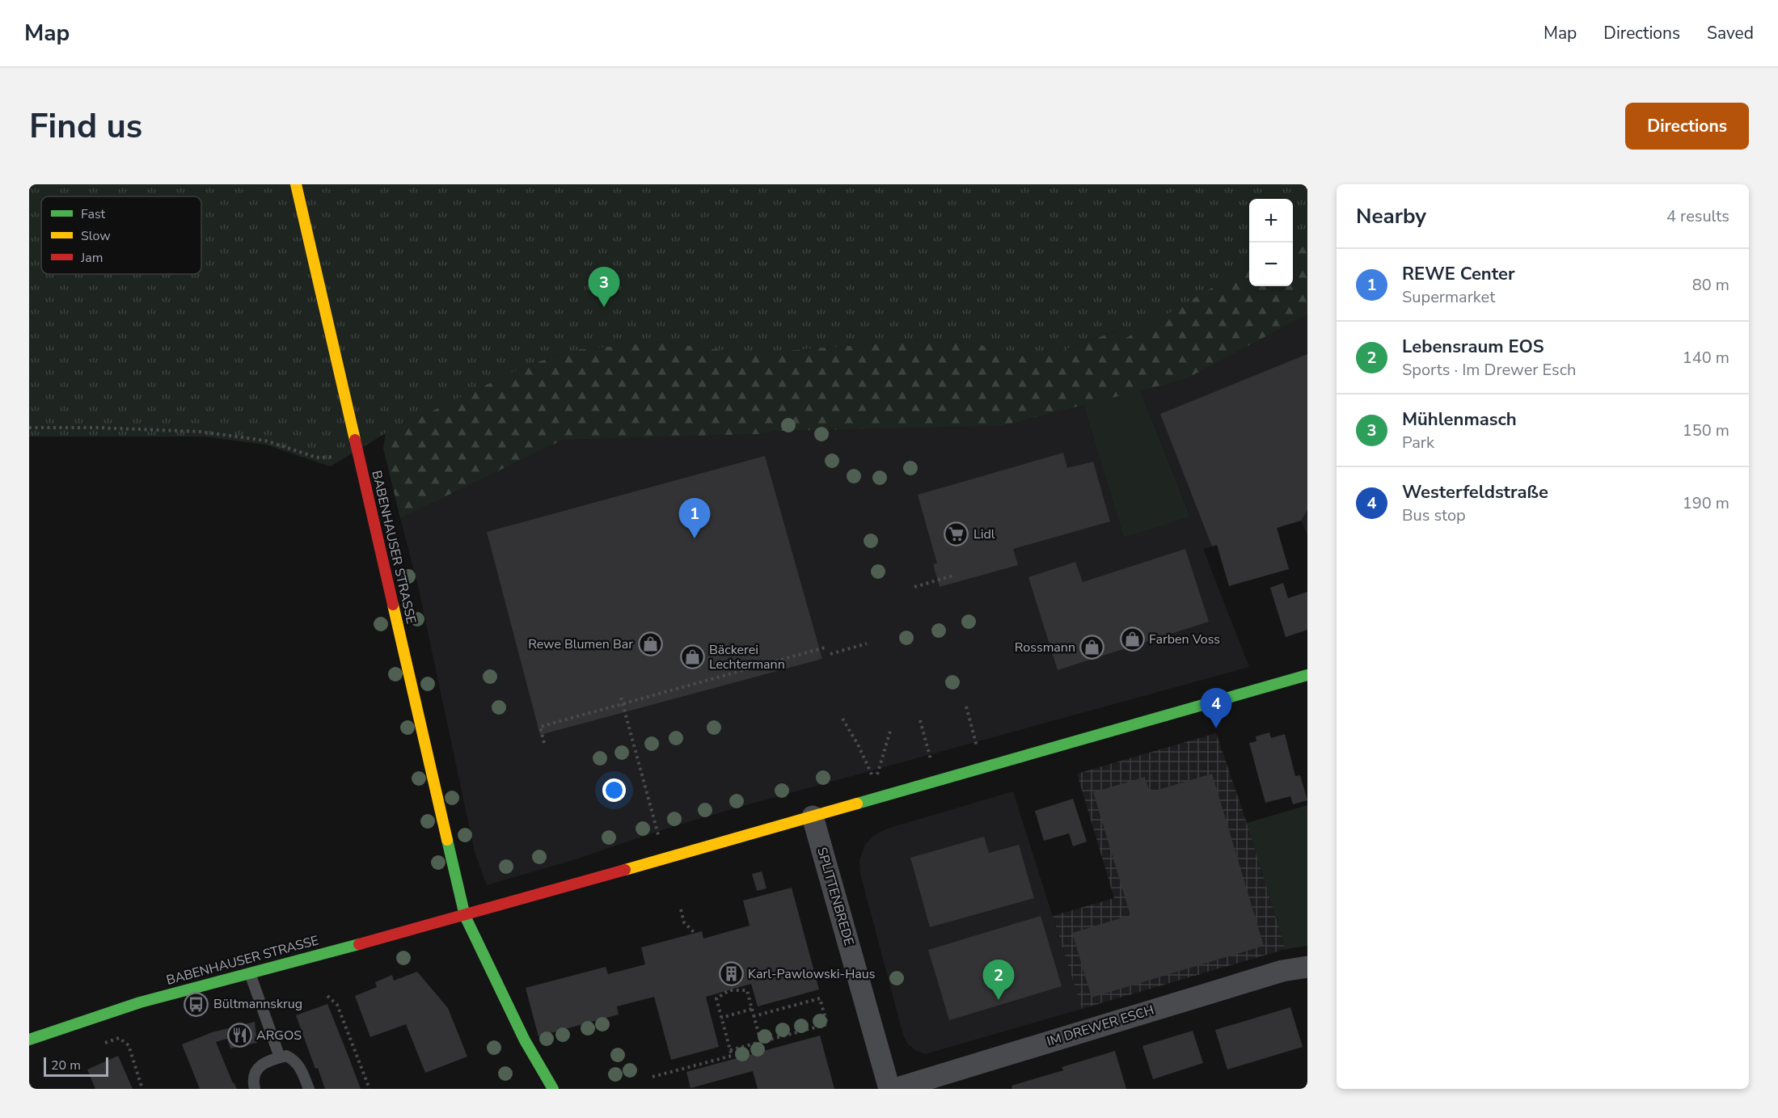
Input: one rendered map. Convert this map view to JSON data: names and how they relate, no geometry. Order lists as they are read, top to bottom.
{
  "streets": {
    "main road": ["BABENHAUSER STRASSE"],
    "street": ["SPLITTENBREDE", "IM DREWER ESCH"]
  },
  "places": {
    "supermarket": ["Lidl"],
    "shop": [
      "Farben Voss",
      "Rewe Blumen Bar",
      "Rossmann",
      "Bäckerei Lechtermann"
    ],
    "building": ["Karl-Pawlowski-Haus"],
    "bus stop": ["Bültmannskrug"],
    "restaurant": ["ARGOS"]
  },
  "legend": ["Fast", "Slow", "Jam"],
  "scale_bar": "20 m",
  "page": {
    "header": "Map",
    "nav": ["Map", "Directions", "Saved"],
    "buttons": "Directions",
    "title": "Find us",
    "heading": ["Nearby", "4 results"],
    "map_buttons": ["+", "−"],
    "list": [
      {
        "mark": "1",
        "name": "REWE Center",
        "note": "Supermarket",
        "value": "80 m"
      },
      {
        "mark": "2",
        "name": "Lebensraum EOS",
        "note": "Sports · Im Drewer Esch",
        "value": "140 m"
      },
      {
        "mark": "3",
        "name": "Mühlenmasch",
        "note": "Park",
        "value": "150 m"
      },
      {
        "mark": "4",
        "name": "Westerfeldstraße",
        "note": "Bus stop",
        "value": "190 m"
      }
    ],
    "pins": [
      "3",
      "1",
      "4",
      "2"
    ],
    "scale": "20 m"
  }
}
